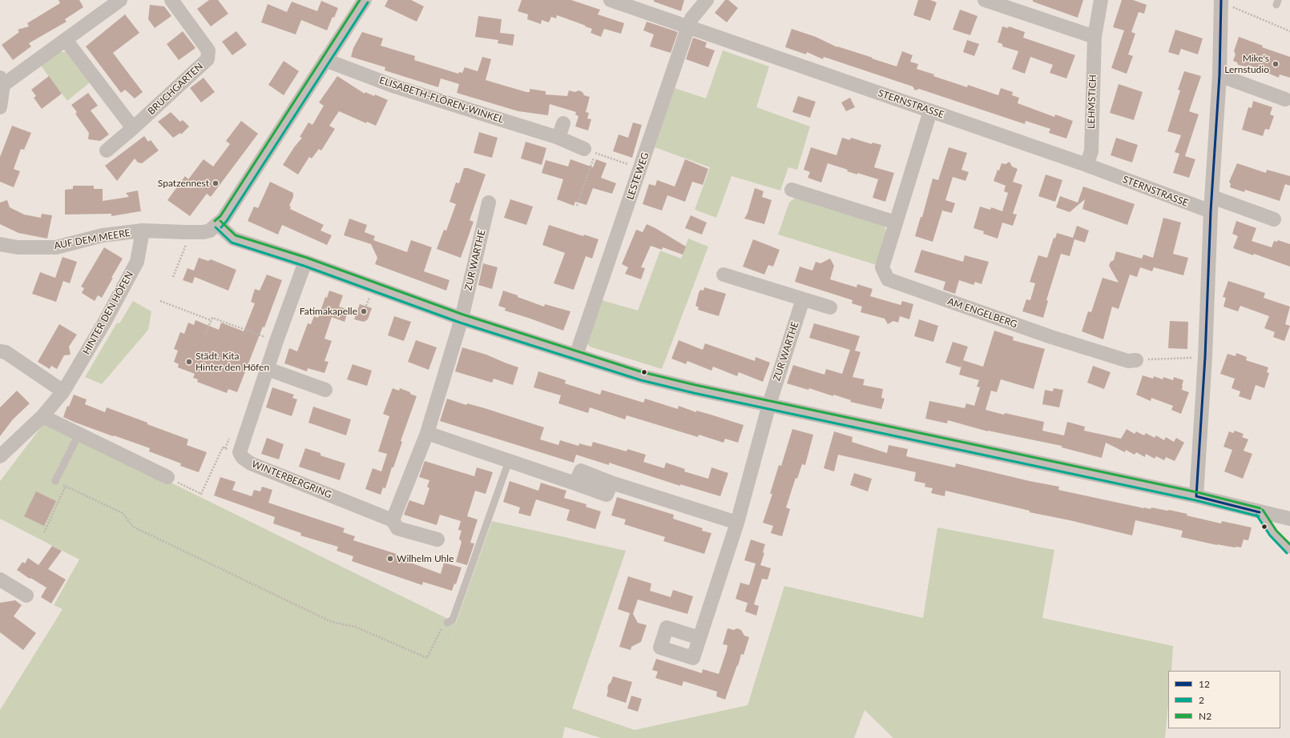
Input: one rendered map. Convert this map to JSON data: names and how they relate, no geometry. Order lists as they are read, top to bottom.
{
  "streets": {
    "street": [
      "BRUCHGARTEN",
      "ELISABETH-FLÖREN-WINKEL",
      "LEHMSTICH",
      "STERNSTRASSE",
      "LESTEWEG",
      "AUF DEM MEERE",
      "ZUR WARTHE",
      "HINTER DEN HÖFEN",
      "AM ENGELBERG",
      "WINTERBERGRING"
    ]
  },
  "crossings": [
    ["LEHMSTICH", "STERNSTRASSE"],
    ["STERNSTRASSE", "LESTEWEG"],
    ["STERNSTRASSE", "AM ENGELBERG"],
    ["AUF DEM MEERE", "HINTER DEN HÖFEN"]
  ],
  "places": [
    "Mike's Lernstudio",
    "Spatzennest",
    "Fatimakapelle",
    "Städt. Kita Hinter den Höfen",
    "Wilhelm Uhle"
  ],
  "lines": ["transit line 12", "transit line N2", "transit line 2"],
  "legend": ["12", "2", "N2"]
}
